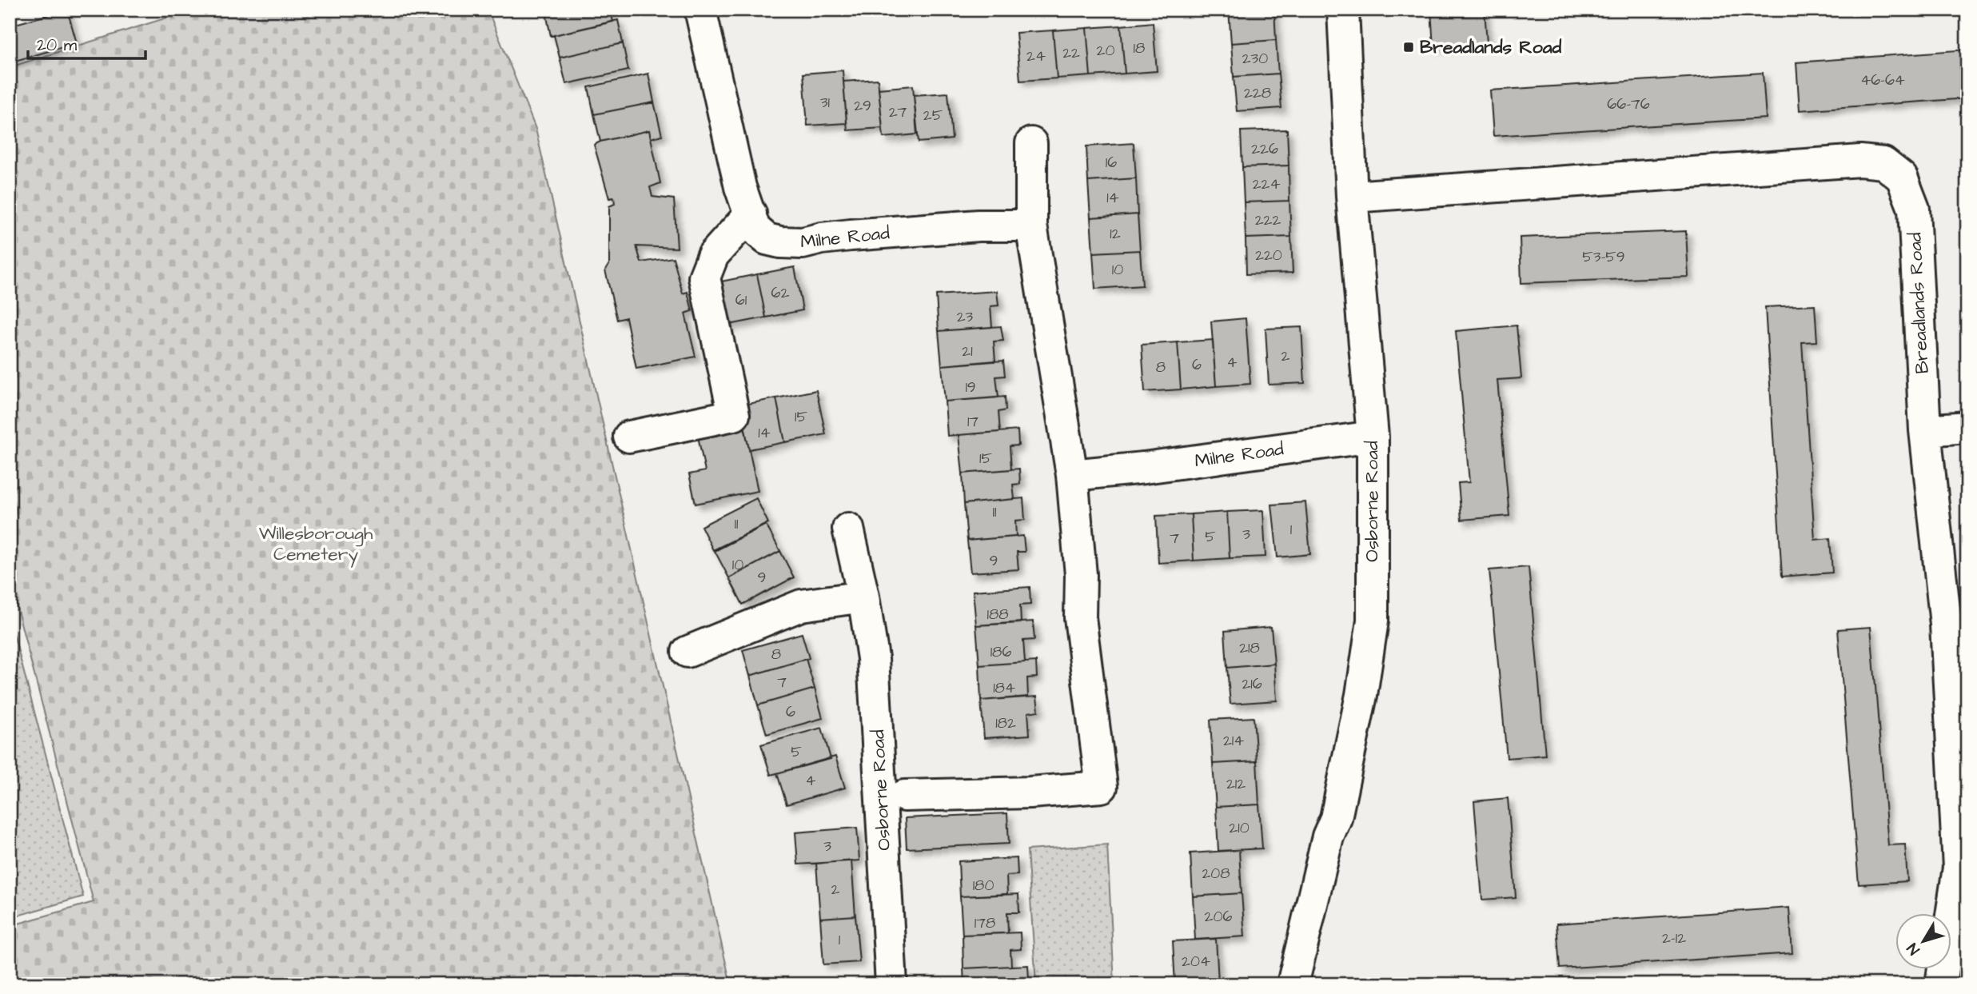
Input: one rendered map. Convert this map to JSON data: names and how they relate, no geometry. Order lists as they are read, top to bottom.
{
  "streets": {
    "street": ["Milne Road", "Breadlands Road", "Osborne Road"]
  },
  "crossings": [
    ["Milne Road", "Osborne Road"],
    ["Breadlands Road", "Osborne Road"]
  ],
  "parks": ["Willesborough Cemetery"],
  "places": {
    "transit": ["Breadlands Road"]
  },
  "house_numbers": [
    "18",
    "20",
    "22",
    "24",
    "230",
    "46-64",
    "228",
    "31",
    "66-76",
    "29",
    "27",
    "25",
    "226",
    "16",
    "224",
    "14",
    "222",
    "12",
    "220",
    "53-59",
    "10",
    "62",
    "61",
    "23",
    "21",
    "2",
    "4",
    "6",
    "8",
    "19",
    "15",
    "17",
    "14",
    "15",
    "11",
    "11",
    "1",
    "3",
    "5",
    "7",
    "9",
    "10",
    "9",
    "188",
    "218",
    "186",
    "8",
    "7",
    "216",
    "184",
    "6",
    "182",
    "214",
    "5",
    "4",
    "212",
    "210",
    "3",
    "208",
    "180",
    "2",
    "206",
    "178",
    "2-12",
    "1",
    "204"
  ],
  "scale_bar": "20 m",
  "north": "bottom left"
}
